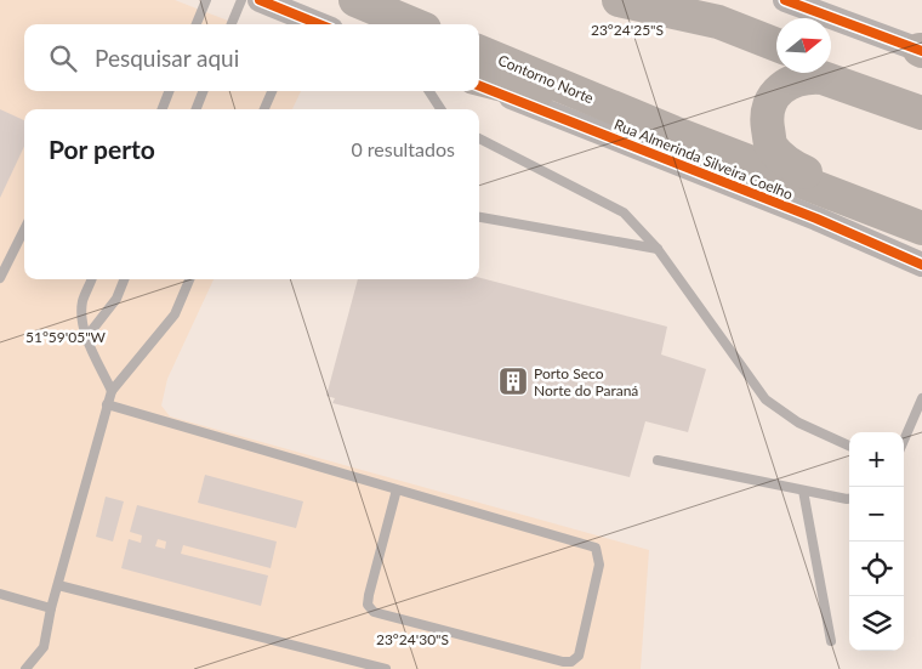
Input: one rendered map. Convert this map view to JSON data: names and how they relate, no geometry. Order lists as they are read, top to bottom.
{
  "streets": {
    "highway": ["Contorno Norte"],
    "street": ["Rua Almerinda Silveira Coelho"]
  },
  "places": {
    "building": ["Porto Seco Norte do Paraná"]
  },
  "north": "right",
  "page": {
    "search": "Pesquisar aqui",
    "heading": ["Por perto", "0 resultados"],
    "map_buttons": ["+", "−"]
  },
  "coordinates": ["23°24'25\"S", "51°59'05\"W", "23°24'30\"S"]
}
